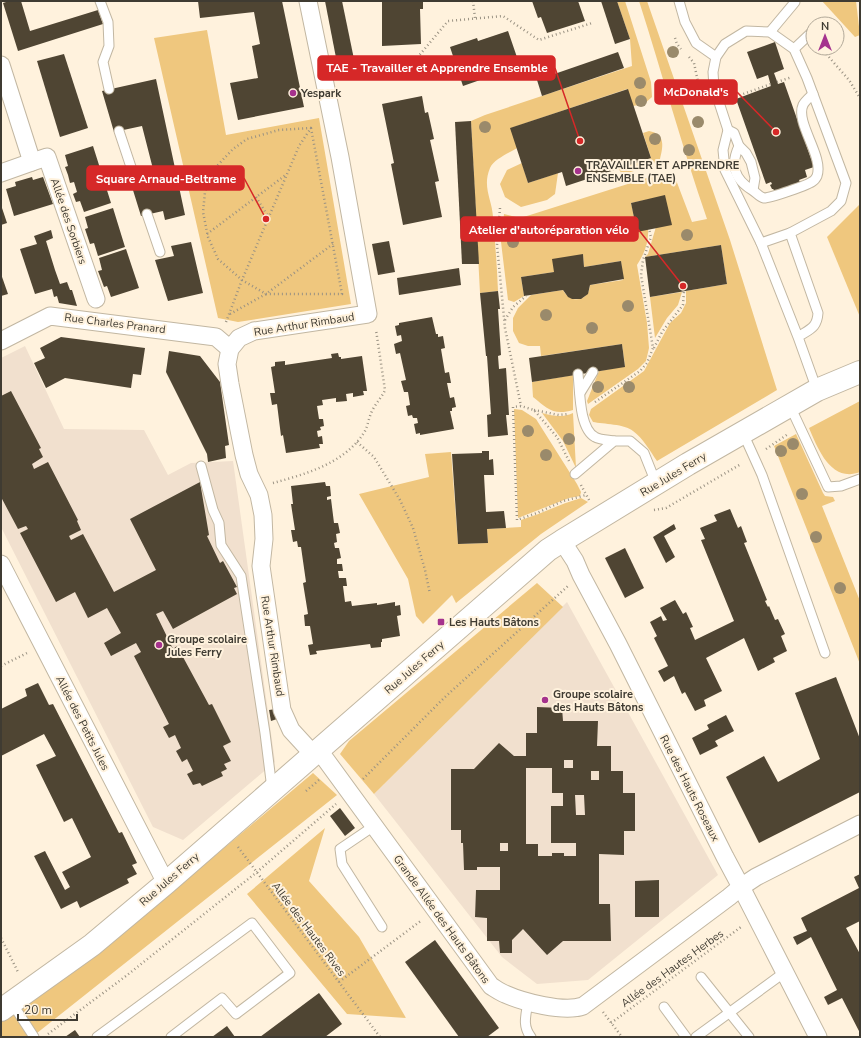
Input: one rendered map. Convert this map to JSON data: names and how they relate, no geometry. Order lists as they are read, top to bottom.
{
  "streets": {
    "street": [
      "Allée des Sorbiers",
      "Rue Charles Pranard",
      "Rue Arthur Rimbaud",
      "Rue Jules Ferry",
      "Allée des Petits Jules",
      "Rue des Hauts Roseaux",
      "Grande Allée des Hauts Bâtons"
    ],
    "path": ["Allée des Hautes Rives", "Allée des Hautes Herbes"]
  },
  "crossings": [
    ["Rue Arthur Rimbaud", "Rue Jules Ferry"],
    ["Rue Arthur Rimbaud", "Grande Allée des Hauts Bâtons"],
    ["Rue Jules Ferry", "Allée des Petits Jules"],
    ["Rue Jules Ferry", "Rue des Hauts Roseaux"],
    ["Rue Jules Ferry", "Grande Allée des Hauts Bâtons"],
    ["Rue Jules Ferry", "Allée des Hautes Rives"],
    ["Rue des Hauts Roseaux", "Grande Allée des Hauts Bâtons"],
    ["Rue des Hauts Roseaux", "Allée des Hautes Herbes"]
  ],
  "places": {
    "other": [
      "Yespark",
      "McDonald's",
      "TAE - Travailler et Apprendre Ensemble",
      "TRAVAILLER ET APPRENDRE ENSEMBLE (TAE)",
      "Square Arnaud-Beltrame",
      "Atelier d'autoréparation vélo",
      "Groupe scolaire Jules Ferry",
      "Groupe scolaire des Hauts Bâtons"
    ],
    "transit": ["Les Hauts Bâtons"]
  },
  "scale_bar": "20 m",
  "north": "top"
}
